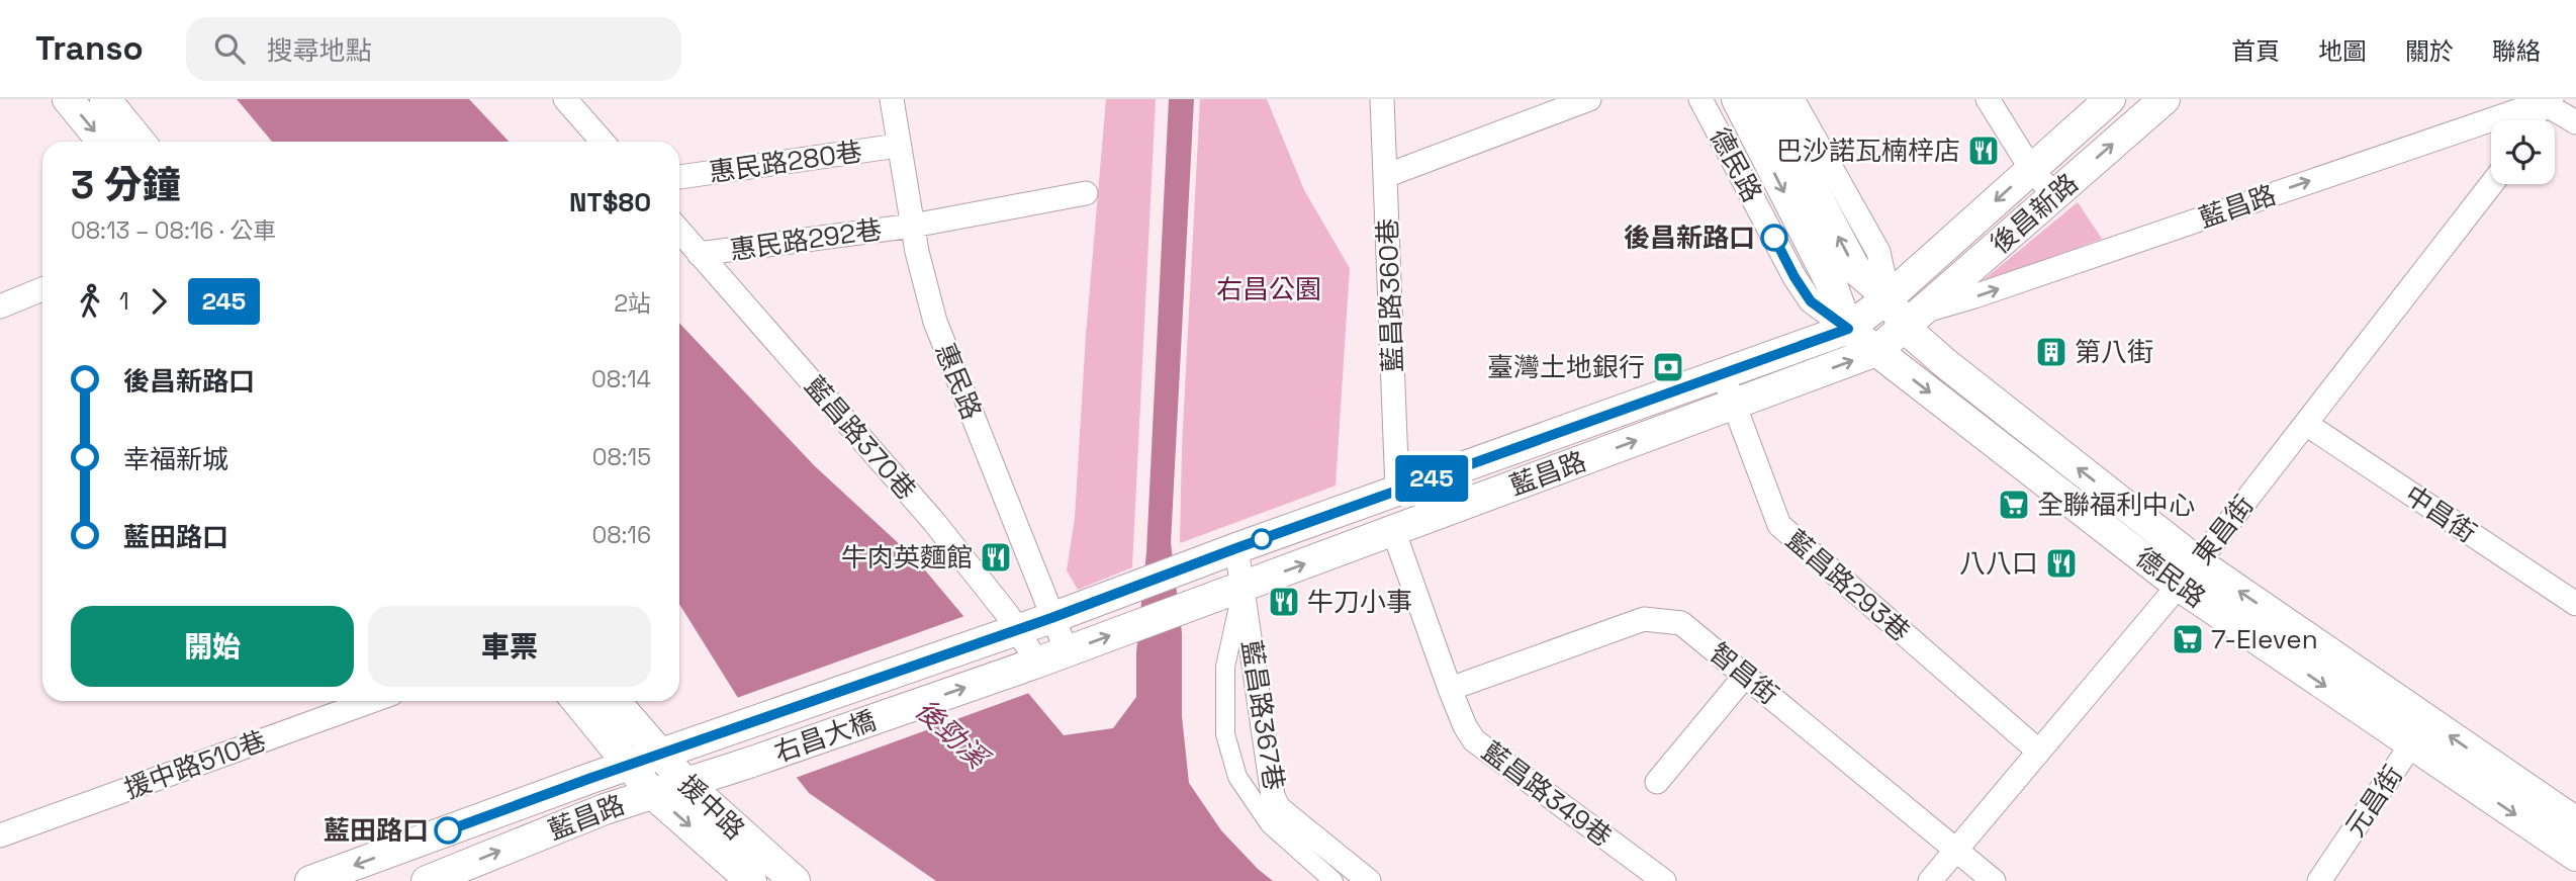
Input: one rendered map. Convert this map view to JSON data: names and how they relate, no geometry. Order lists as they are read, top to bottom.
{
  "streets": {
    "street": [
      "惠民路280巷",
      "德民路",
      "藍昌路",
      "後昌新路",
      "惠民路292巷",
      "藍昌路360巷",
      "惠民路",
      "藍昌路370巷",
      "中昌街",
      "東昌街",
      "藍昌路293巷",
      "智昌街",
      "藍昌路367巷",
      "右昌大橋",
      "援中路510巷",
      "藍昌路349巷",
      "元昌街",
      "援中路"
    ]
  },
  "crossings": [
    ["惠民路280巷", "惠民路"],
    ["德民路", "藍昌路"],
    ["德民路", "後昌新路"],
    ["德民路", "東昌街"],
    ["德民路", "元昌街"],
    ["藍昌路", "後昌新路"],
    ["藍昌路", "藍昌路360巷"],
    ["藍昌路", "惠民路"],
    ["藍昌路", "藍昌路293巷"],
    ["藍昌路", "藍昌路367巷"],
    ["藍昌路", "右昌大橋"],
    ["藍昌路", "藍昌路349巷"],
    ["藍昌路", "援中路"],
    ["惠民路292巷", "惠民路"],
    ["惠民路292巷", "藍昌路370巷"],
    ["藍昌路370巷", "右昌大橋"],
    ["中昌街", "東昌街"],
    ["東昌街", "藍昌路293巷"],
    ["東昌街", "智昌街"],
    ["智昌街", "藍昌路349巷"]
  ],
  "water": ["後勁溪"],
  "parks": ["右昌公園"],
  "places": {
    "restaurant": [
      "巴沙諾瓦楠梓店",
      "牛肉英麵館",
      "八八口",
      "牛刀小事"
    ],
    "other": ["後昌新路口", "藍田路口"],
    "building": ["第八街"],
    "bank": ["臺灣土地銀行"],
    "supermarket": ["全聯福利中心", "7-Eleven"]
  },
  "lines": ["bus line 245"],
  "page": {
    "header": "Transo",
    "search": "搜尋地點",
    "nav": [
      "首頁",
      "地圖",
      "關於",
      "聯絡"
    ],
    "on_map": "245",
    "heading": ["3 分鐘", "08:13 – 08:16 · 公車", "NT$80"],
    "legs": ["1", "245", "2站"],
    "list": [
      {
        "name": "後昌新路口",
        "value": "08:14"
      },
      {
        "name": "幸福新城",
        "value": "08:15"
      },
      {
        "name": "藍田路口",
        "value": "08:16"
      }
    ],
    "buttons": ["開始", "車票"]
  }
}
